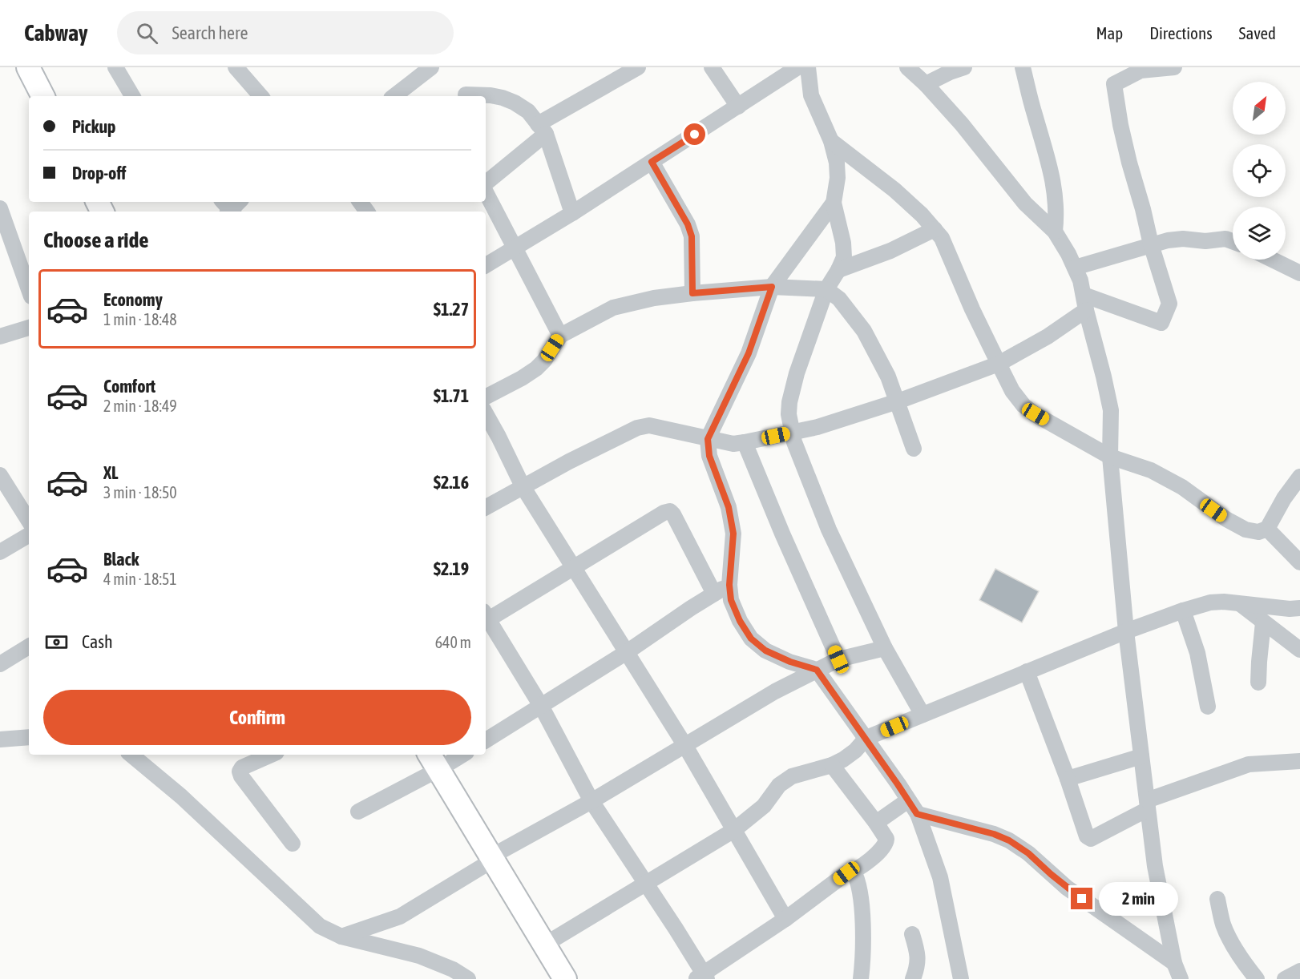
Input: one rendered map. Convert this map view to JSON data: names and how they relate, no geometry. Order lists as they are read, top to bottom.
{
  "north": "top right",
  "page": {
    "header": "Cabway",
    "search": "Search here",
    "nav": ["Map", "Directions", "Saved"],
    "banner": ["Pickup", "Drop-off"],
    "heading": "Choose a ride",
    "list": [
      {
        "name": "Economy",
        "note": "1 min · 18:48",
        "value": "$1.27"
      },
      {
        "name": "Comfort",
        "note": "2 min · 18:49",
        "value": "$1.71"
      },
      {
        "name": "XL",
        "note": "3 min · 18:50",
        "value": "$2.16"
      },
      {
        "name": "Black",
        "note": "4 min · 18:51",
        "value": "$2.19"
      }
    ],
    "pay": ["Cash", "640 m"],
    "buttons": "Confirm",
    "bubble": "2 min"
  }
}
